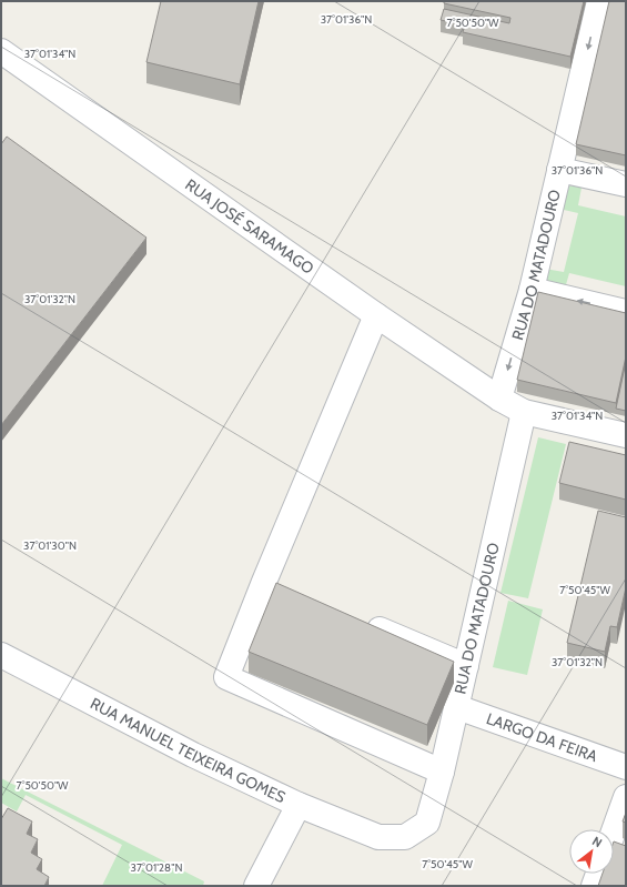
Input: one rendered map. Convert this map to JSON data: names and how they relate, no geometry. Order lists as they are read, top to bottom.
{
  "streets": {
    "street": [
      "RUA JOSÉ SARAMAGO",
      "RUA DO MATADOURO",
      "LARGO DA FEIRA",
      "RUA MANUEL TEIXEIRA GOMES"
    ]
  },
  "crossings": [
    ["RUA JOSÉ SARAMAGO", "RUA DO MATADOURO"],
    ["RUA DO MATADOURO", "LARGO DA FEIRA"],
    ["RUA DO MATADOURO", "RUA MANUEL TEIXEIRA GOMES"]
  ],
  "north": "top right",
  "coordinates": [
    "37°01'36\"N",
    "7°50'50\"W",
    "37°01'34\"N",
    "37°01'32\"N",
    "37°01'30\"N",
    "7°50'45\"W",
    "37°01'28\"N"
  ]
}
